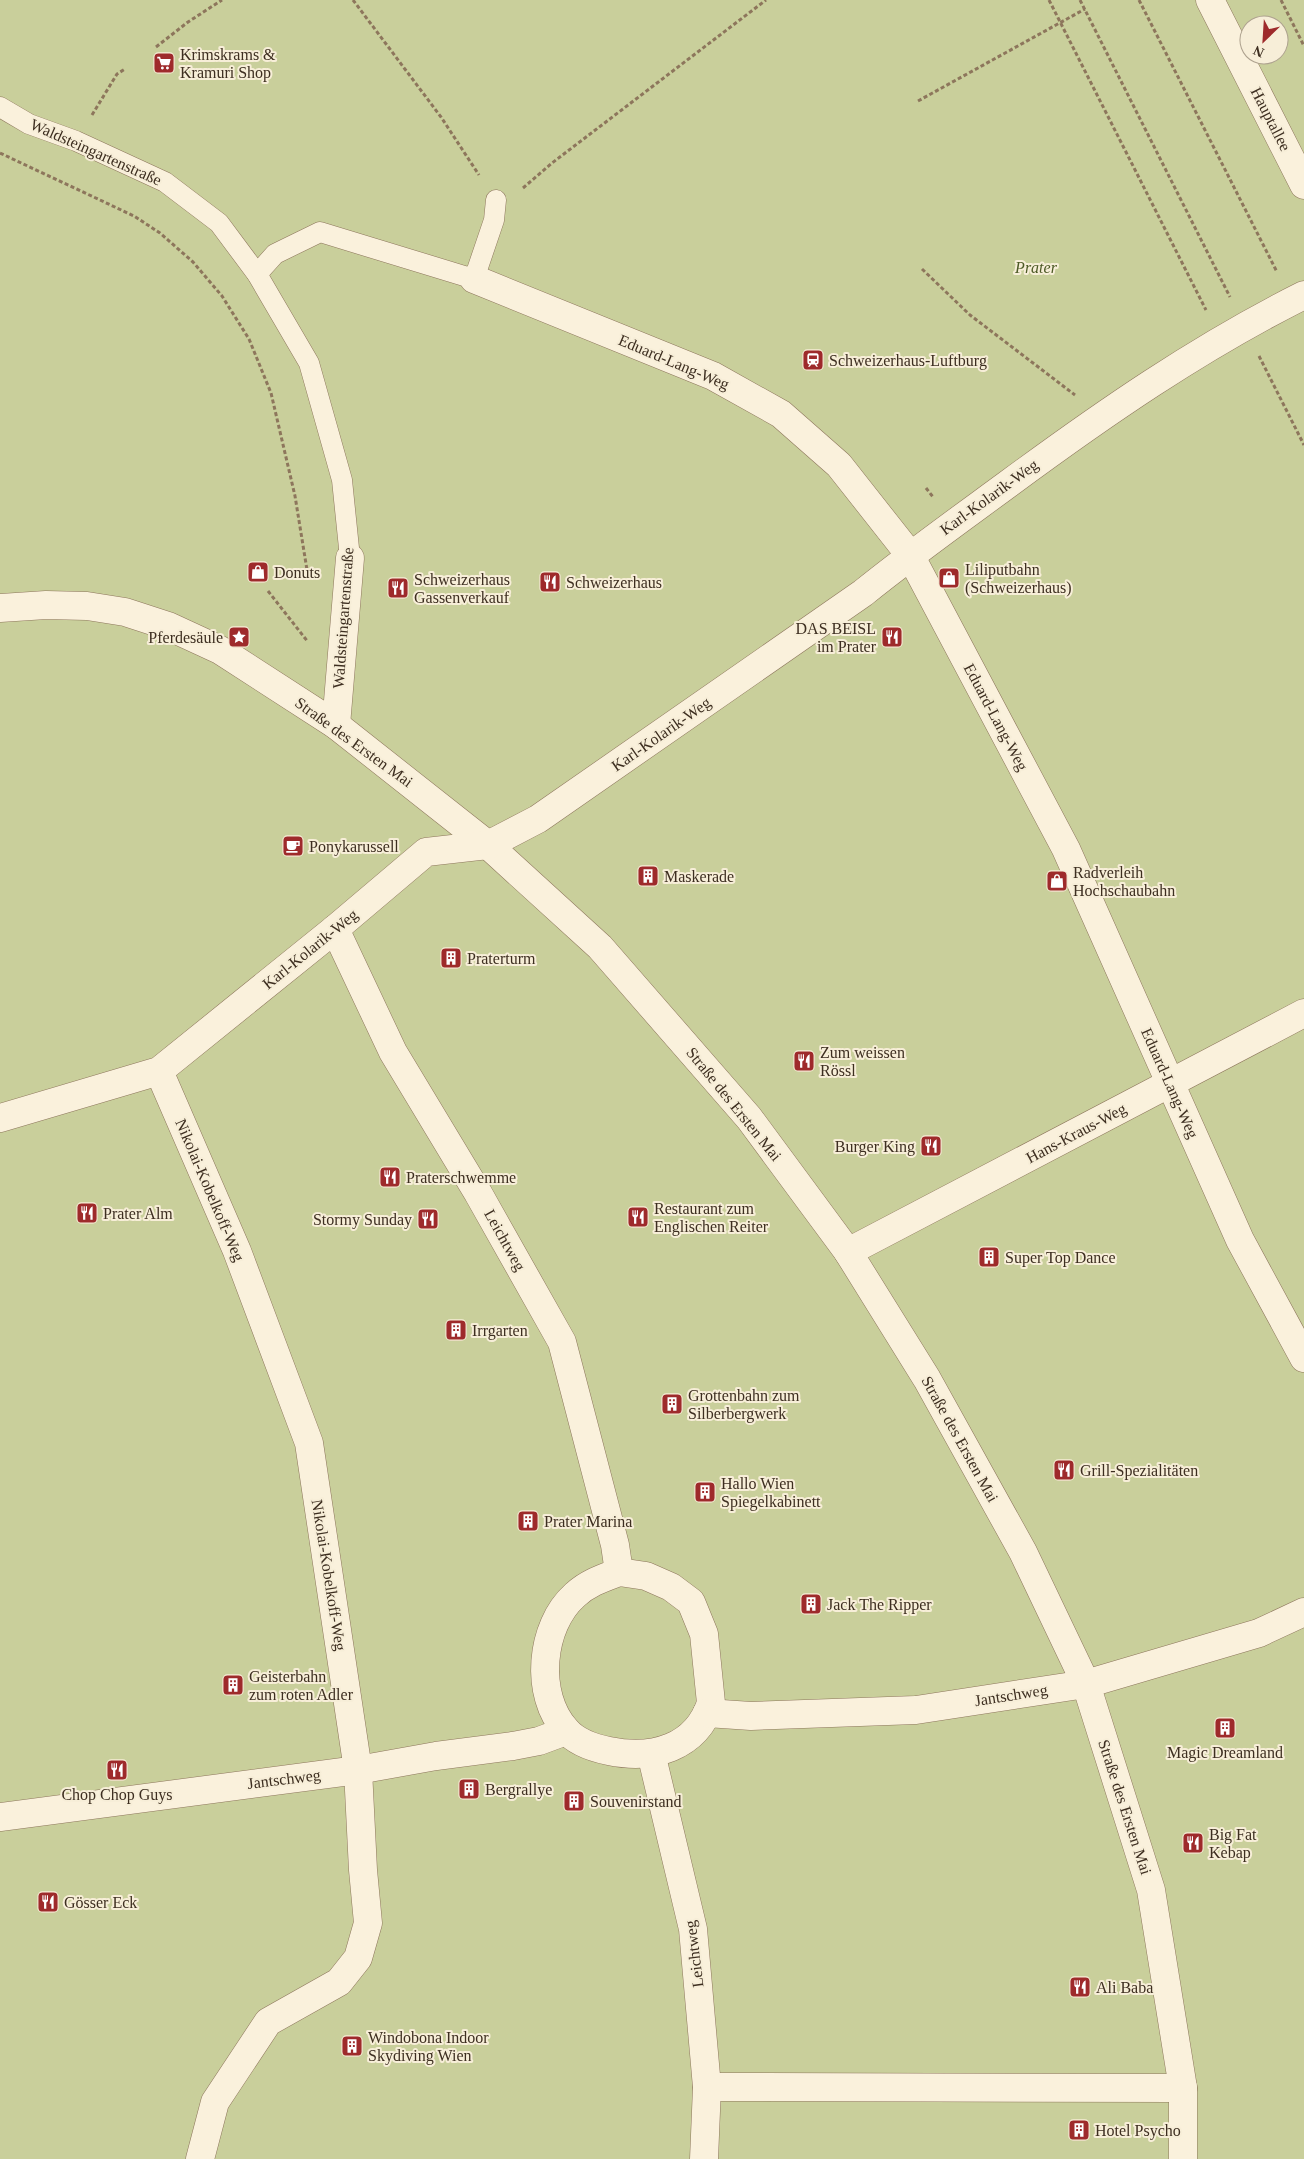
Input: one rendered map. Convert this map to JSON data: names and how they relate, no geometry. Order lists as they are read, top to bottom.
{
  "streets": {
    "street": [
      "Hauptallee",
      "Waldsteingartenstraße",
      "Eduard-Lang-Weg",
      "Karl-Kolarik-Weg",
      "Straße des Ersten Mai",
      "Hans-Kraus-Weg",
      "Nikolai-Kobelkoff-Weg",
      "Leichtweg",
      "Jantschweg"
    ]
  },
  "crossings": [
    ["Waldsteingartenstraße", "Eduard-Lang-Weg"],
    ["Waldsteingartenstraße", "Straße des Ersten Mai"],
    ["Eduard-Lang-Weg", "Karl-Kolarik-Weg"],
    ["Eduard-Lang-Weg", "Hans-Kraus-Weg"],
    ["Karl-Kolarik-Weg", "Straße des Ersten Mai"],
    ["Karl-Kolarik-Weg", "Nikolai-Kobelkoff-Weg"],
    ["Karl-Kolarik-Weg", "Leichtweg"],
    ["Straße des Ersten Mai", "Hans-Kraus-Weg"],
    ["Straße des Ersten Mai", "Jantschweg"],
    ["Nikolai-Kobelkoff-Weg", "Jantschweg"],
    ["Leichtweg", "Jantschweg"]
  ],
  "parks": ["Prater"],
  "places": {
    "supermarket": ["Krimskrams & Kramuri Shop"],
    "station": ["Schweizerhaus-Luftburg"],
    "shop": ["Donuts", "Liliputbahn (Schweizerhaus)", "Radverleih Hochschaubahn"],
    "restaurant": [
      "Schweizerhaus",
      "Schweizerhaus Gassenverkauf",
      "DAS BEISL im Prater",
      "Zum weissen Rössl",
      "Burger King",
      "Praterschwemme",
      "Prater Alm",
      "Restaurant zum Englischen Reiter",
      "Stormy Sunday",
      "Grill-Spezialitäten",
      "Chop Chop Guys",
      "Big Fat Kebap",
      "Gösser Eck",
      "Ali Baba"
    ],
    "place": ["Pferdesäule"],
    "cafe": ["Ponykarussell"],
    "building": [
      "Maskerade",
      "Praterturm",
      "Super Top Dance",
      "Irrgarten",
      "Grottenbahn zum Silberbergwerk",
      "Hallo Wien Spiegelkabinett",
      "Prater Marina",
      "Jack The Ripper",
      "Geisterbahn zum roten Adler",
      "Magic Dreamland",
      "Bergrallye",
      "Souvenirstand",
      "Windobona Indoor Skydiving Wien",
      "Hotel Psycho"
    ]
  },
  "north": "bottom left"
}
